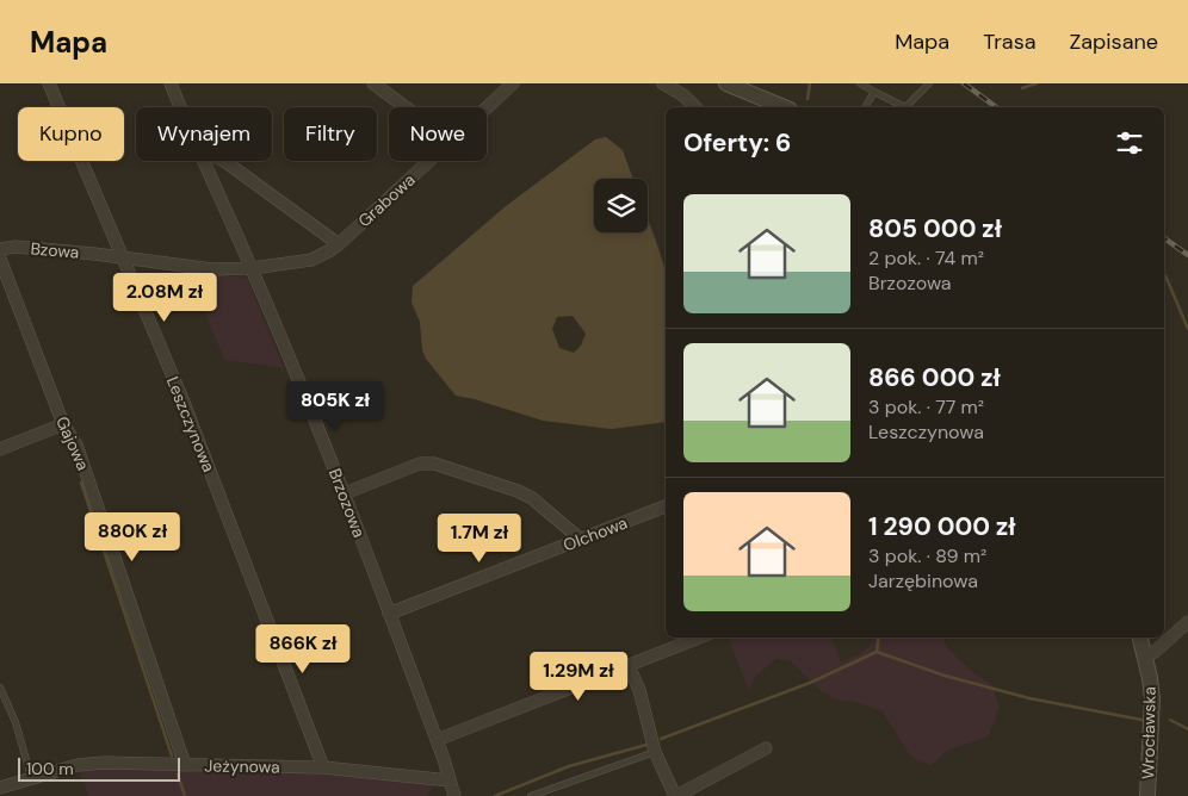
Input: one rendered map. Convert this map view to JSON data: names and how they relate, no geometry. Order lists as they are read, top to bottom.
{
  "streets": {
    "street": [
      "Grabowa",
      "Bzowa",
      "Leszczynowa",
      "Gajowa",
      "Brzozowa",
      "Olchowa",
      "Wrocławska",
      "Jeżynowa"
    ]
  },
  "crossings": [
    ["Grabowa", "Bzowa"],
    ["Grabowa", "Brzozowa"],
    ["Bzowa", "Leszczynowa"],
    ["Bzowa", "Brzozowa"],
    ["Leszczynowa", "Jeżynowa"],
    ["Gajowa", "Jeżynowa"],
    ["Brzozowa", "Olchowa"],
    ["Brzozowa", "Jeżynowa"]
  ],
  "scale_bar": "100 m",
  "page": {
    "header": "Mapa",
    "nav": ["Mapa", "Trasa", "Zapisane"],
    "chip": [
      "Kupno",
      "Wynajem",
      "Filtry",
      "Nowe"
    ],
    "heading": "Oferty: 6",
    "list": [
      {
        "name": "805 000 zł",
        "note": "2 pok. · 74 m² · Brzozowa"
      },
      {
        "name": "866 000 zł",
        "note": "3 pok. · 77 m² · Leszczynowa"
      },
      {
        "name": "1 290 000 zł",
        "note": "3 pok. · 89 m² · Jarzębinowa"
      }
    ],
    "price": [
      "2.08M zł",
      "805K zł",
      "880K zł",
      "1.7M zł",
      "866K zł",
      "1.29M zł"
    ],
    "scale": "100 m"
  }
}
